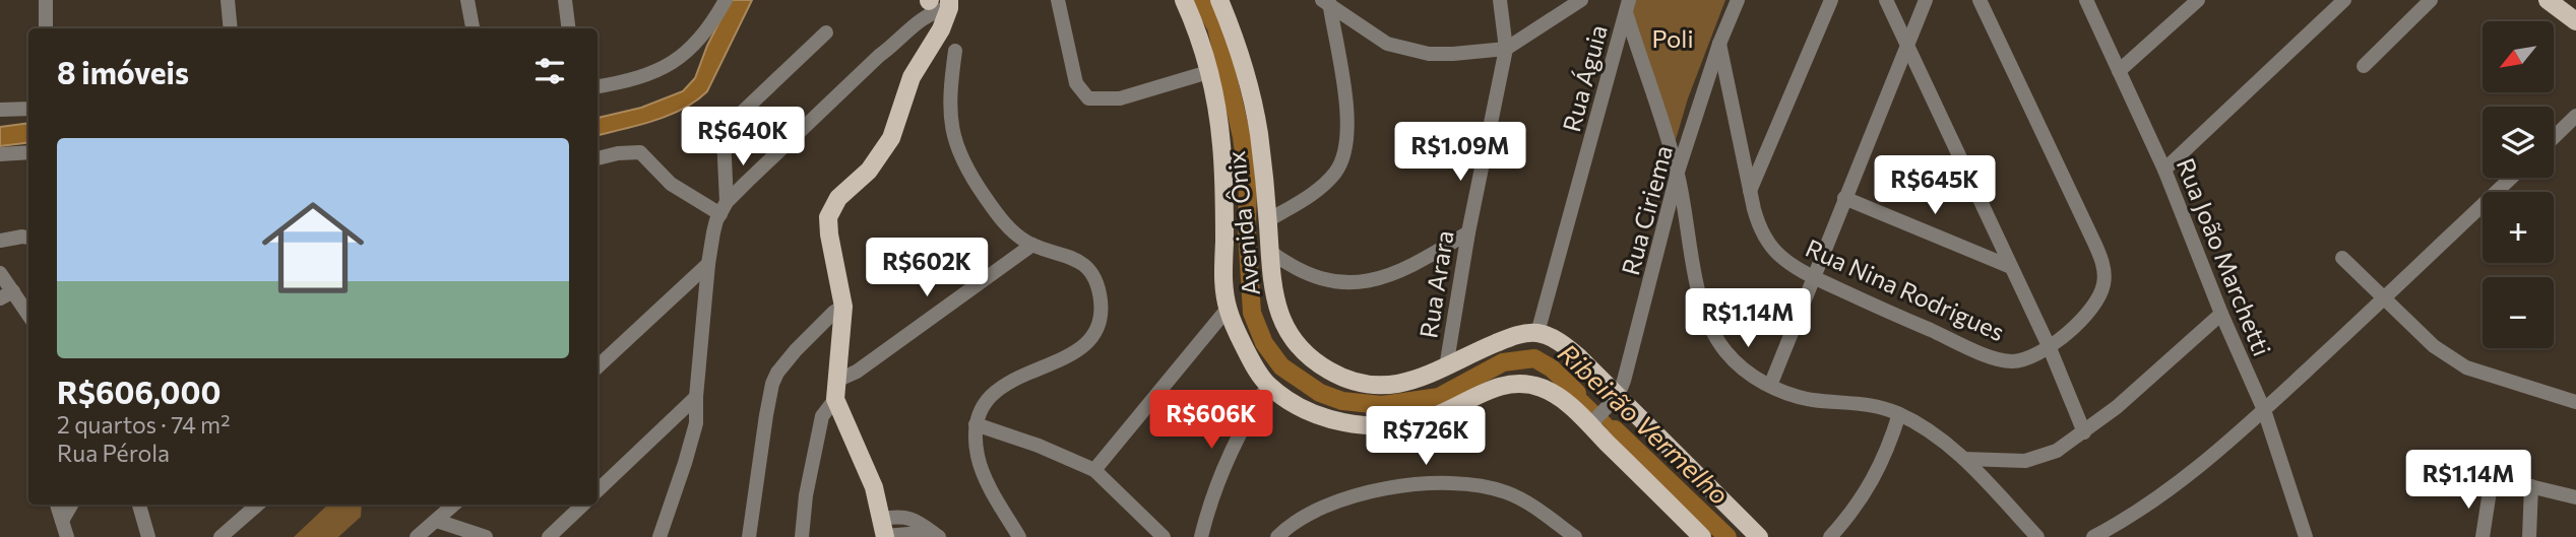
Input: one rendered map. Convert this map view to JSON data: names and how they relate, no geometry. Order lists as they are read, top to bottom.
{
  "streets": {
    "main road": ["Avenida Ônix"],
    "street": [
      "Rua Águia",
      "Rua Ciriema",
      "Rua João Marchetti",
      "Rua Arara",
      "Rua Nina Rodrigues"
    ]
  },
  "crossings": [
    ["Rua Águia", "Avenida Ônix"],
    ["Rua Ciriema", "Avenida Ônix"],
    ["Rua Ciriema", "Rua Nina Rodrigues"],
    ["Avenida Ônix", "Rua Arara"]
  ],
  "water": ["Ribeirão Vermelho"],
  "parks": ["Poli"],
  "north": "bottom left",
  "page": {
    "map_buttons": ["+", "−"],
    "heading": "8 imóveis",
    "price": [
      "R$640K",
      "R$1.09M",
      "R$645K",
      "R$602K",
      "R$1.14M",
      "R$606K",
      "R$726K",
      "R$1.14M"
    ],
    "list": [
      {
        "name": "R$606,000",
        "note": "2 quartos · 74 m² · Rua Pérola"
      }
    ]
  }
}
